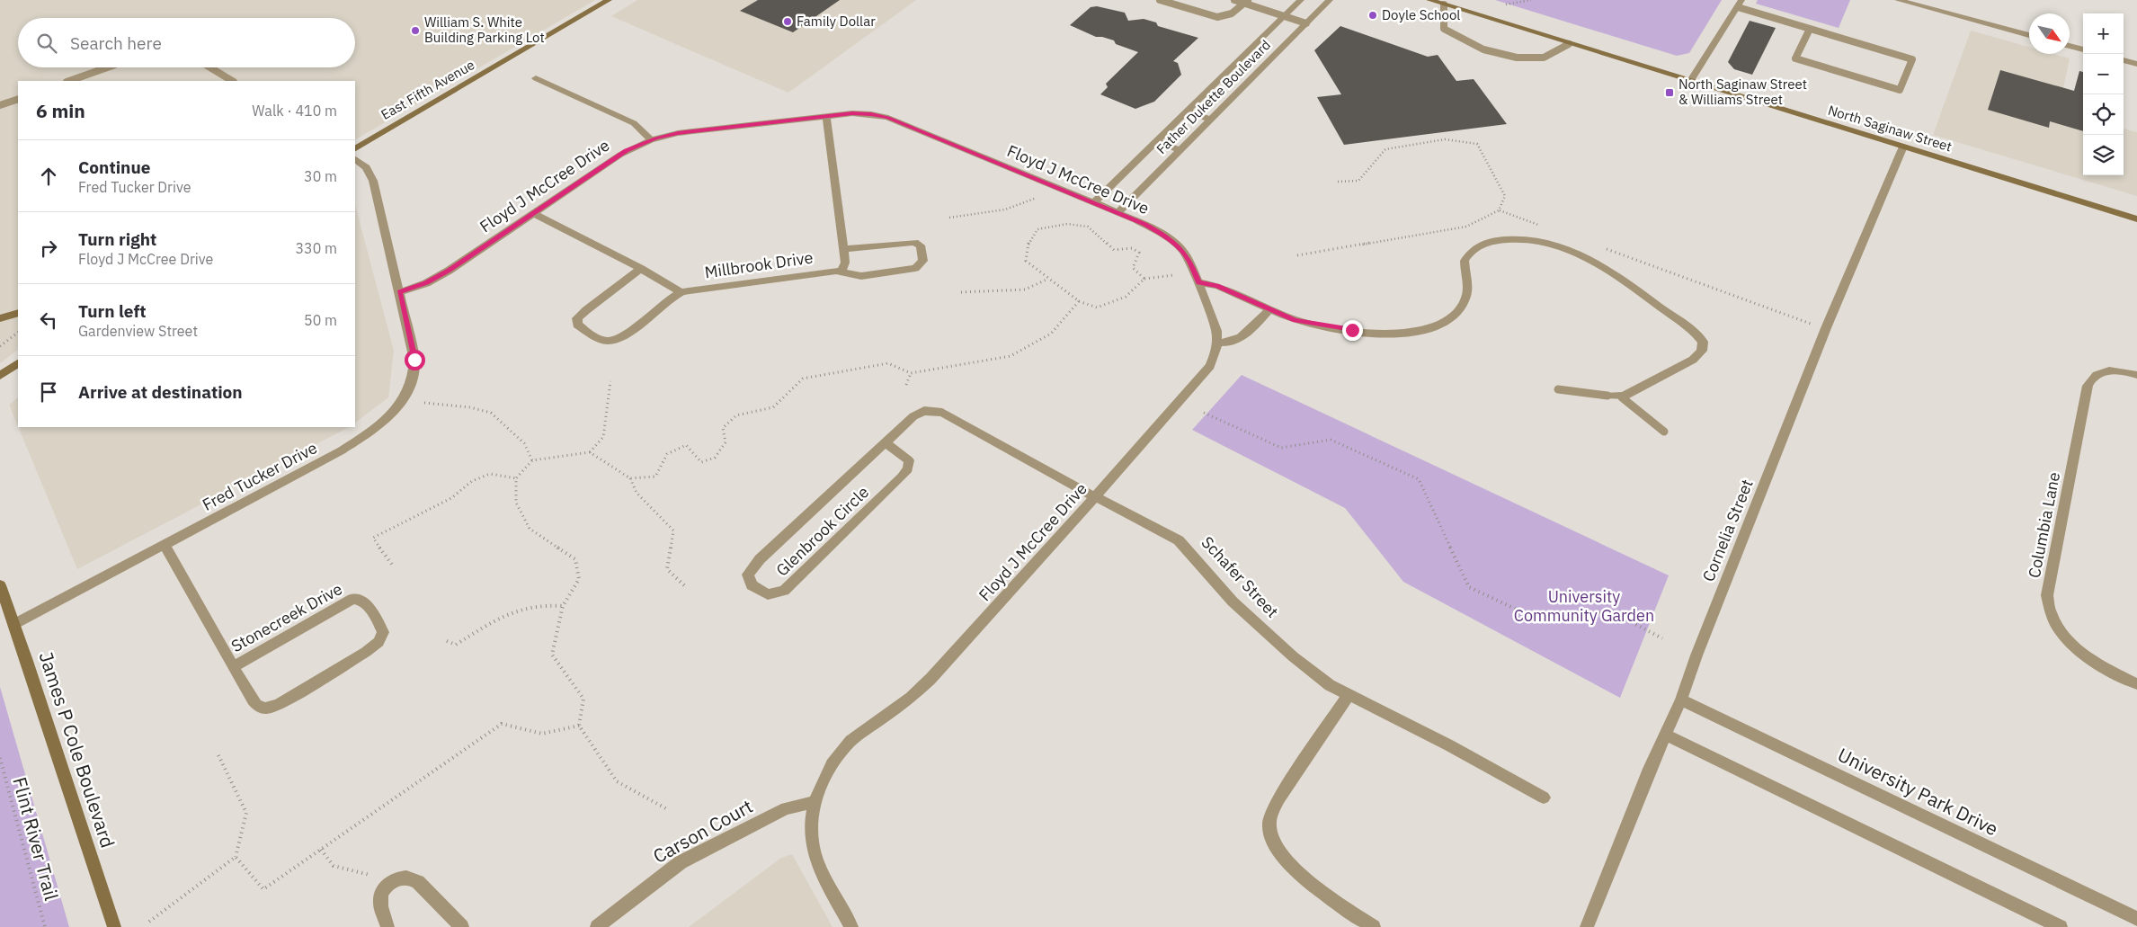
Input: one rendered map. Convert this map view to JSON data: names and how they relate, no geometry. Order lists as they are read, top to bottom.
{
  "streets": {
    "main road": ["East Fifth Avenue", "North Saginaw Street", "James P Cole Boulevard"],
    "street": [
      "Father Dukette Boulevard",
      "Floyd J McCree Drive",
      "Millbrook Drive",
      "Fred Tucker Drive",
      "Columbia Lane",
      "Cornelia Street",
      "Glenbrook Circle",
      "Schafer Street",
      "Stonecreek Drive",
      "University Park Drive",
      "Carson Court"
    ],
    "path": ["Flint River Trail"]
  },
  "crossings": [
    ["Father Dukette Boulevard", "Floyd J McCree Drive"],
    ["North Saginaw Street", "Cornelia Street"],
    ["Floyd J McCree Drive", "Fred Tucker Drive"],
    ["Floyd J McCree Drive", "Glenbrook Circle"],
    ["Floyd J McCree Drive", "Schafer Street"],
    ["Floyd J McCree Drive", "Carson Court"],
    ["Fred Tucker Drive", "Stonecreek Drive"],
    ["Fred Tucker Drive", "James P Cole Boulevard"],
    ["Cornelia Street", "University Park Drive"],
    ["Glenbrook Circle", "Schafer Street"]
  ],
  "parks": ["University Community Garden"],
  "places": {
    "other": ["Doyle School", "Family Dollar", "William S. White Building Parking Lot"],
    "transit": ["North Saginaw Street & Williams Street"]
  },
  "north": "bottom right",
  "page": {
    "map_buttons": ["+", "−"],
    "search": "Search here",
    "heading": ["6 min", "Walk · 410 m"],
    "list": [
      ["Continue", "Fred Tucker Drive", "30 m"],
      ["Turn right", "Floyd J McCree Drive", "330 m"],
      ["Turn left", "Gardenview Street", "50 m"],
      "Arrive at destination"
    ]
  }
}
